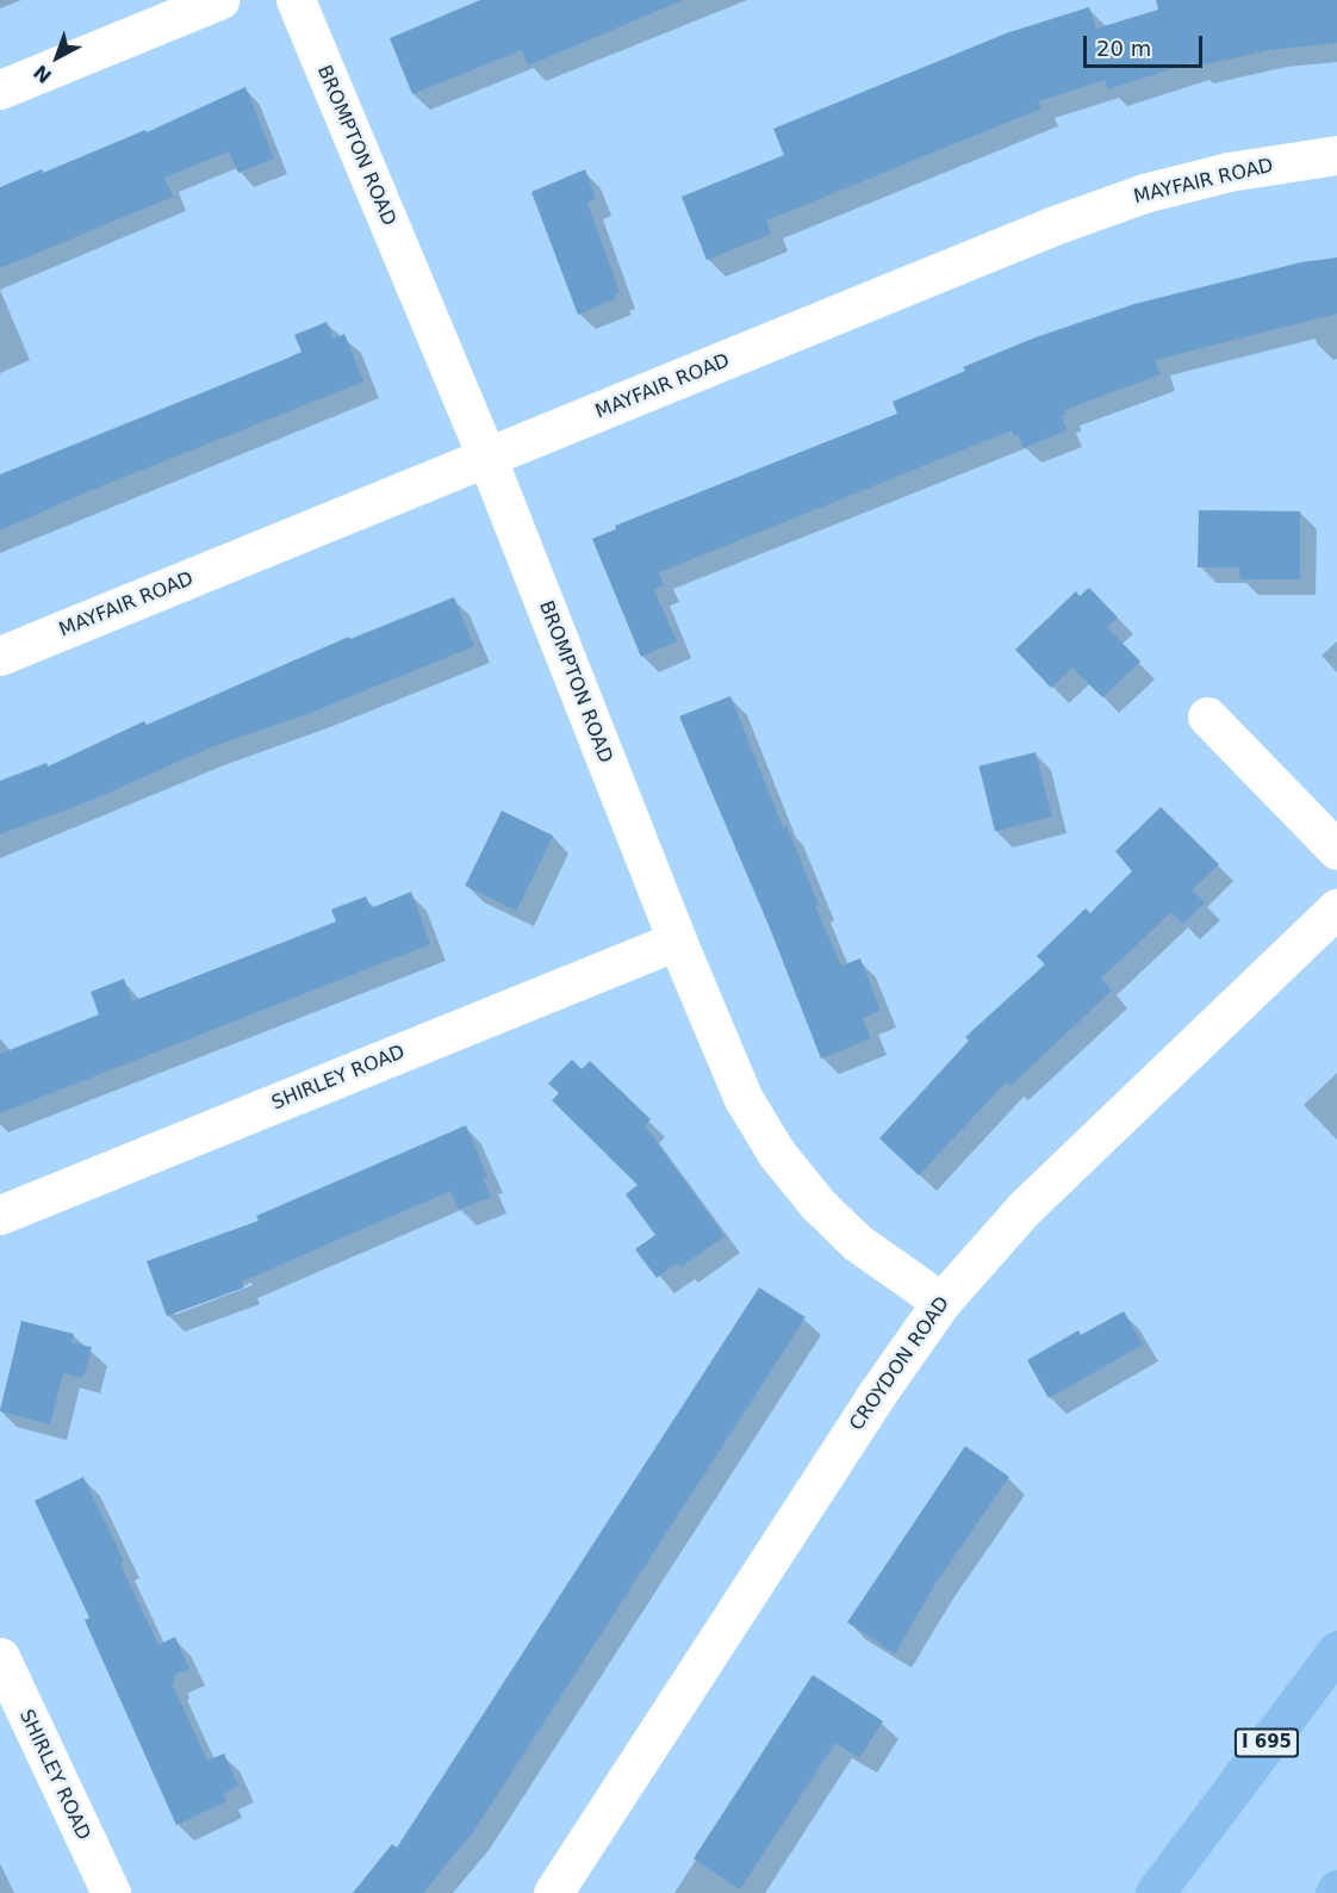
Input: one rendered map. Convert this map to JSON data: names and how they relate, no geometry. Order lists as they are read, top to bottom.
{
  "streets": {
    "highway": ["I 695"],
    "street": [
      "BROMPTON ROAD",
      "MAYFAIR ROAD",
      "SHIRLEY ROAD",
      "CROYDON ROAD"
    ]
  },
  "crossings": [
    ["BROMPTON ROAD", "MAYFAIR ROAD"],
    ["BROMPTON ROAD", "SHIRLEY ROAD"],
    ["BROMPTON ROAD", "CROYDON ROAD"]
  ],
  "scale_bar": "20 m",
  "north": "bottom left"
}
